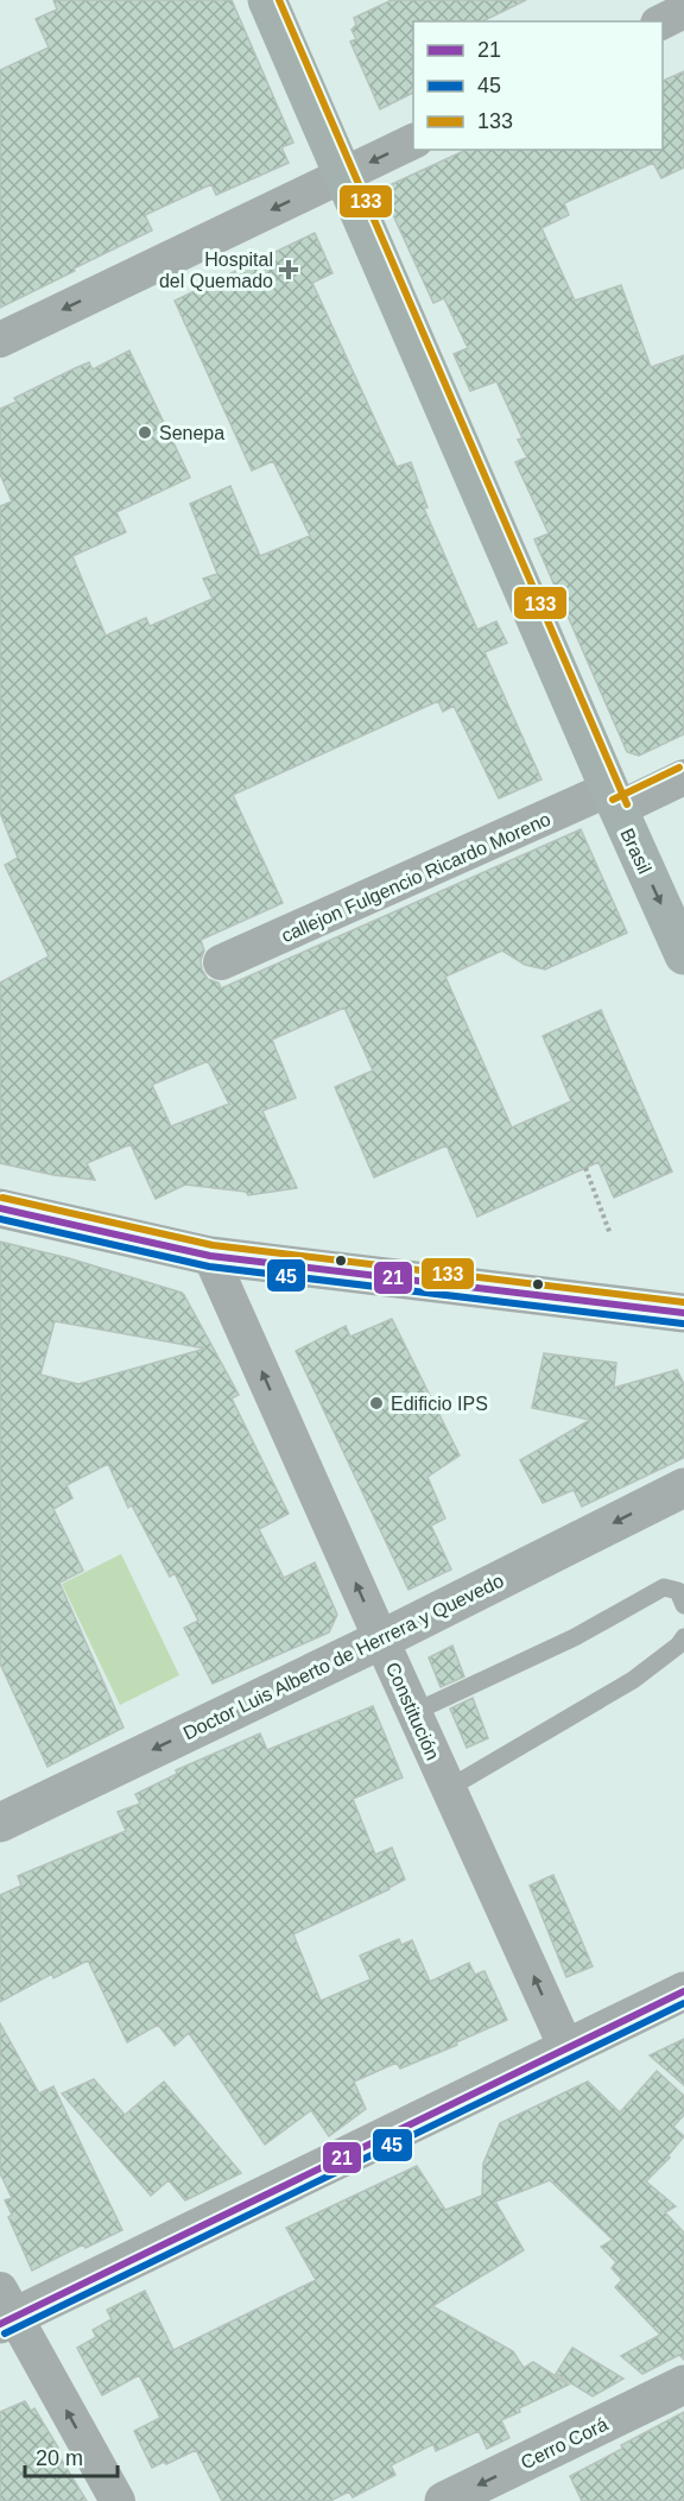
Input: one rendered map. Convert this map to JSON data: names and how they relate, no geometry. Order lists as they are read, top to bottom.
{
  "streets": {
    "main road": ["Brasil"],
    "street": [
      "callejon Fulgencio Ricardo Moreno",
      "Doctor Luis Alberto de Herrera y Quevedo",
      "Constitución",
      "Cerro Corá"
    ]
  },
  "crossings": [
    ["Brasil", "callejon Fulgencio Ricardo Moreno"],
    ["Doctor Luis Alberto de Herrera y Quevedo", "Constitución"]
  ],
  "one_way": ["Doctor Luis Alberto de Herrera y Quevedo", "Constitución", "Cerro Corá"],
  "places": {
    "health": ["Hospital del Quemado"],
    "other": ["Senepa", "Edificio IPS"]
  },
  "lines": ["transit line 133", "transit line 21", "transit line 45"],
  "legend": ["21", "45", "133"],
  "scale_bar": "20 m"
}
